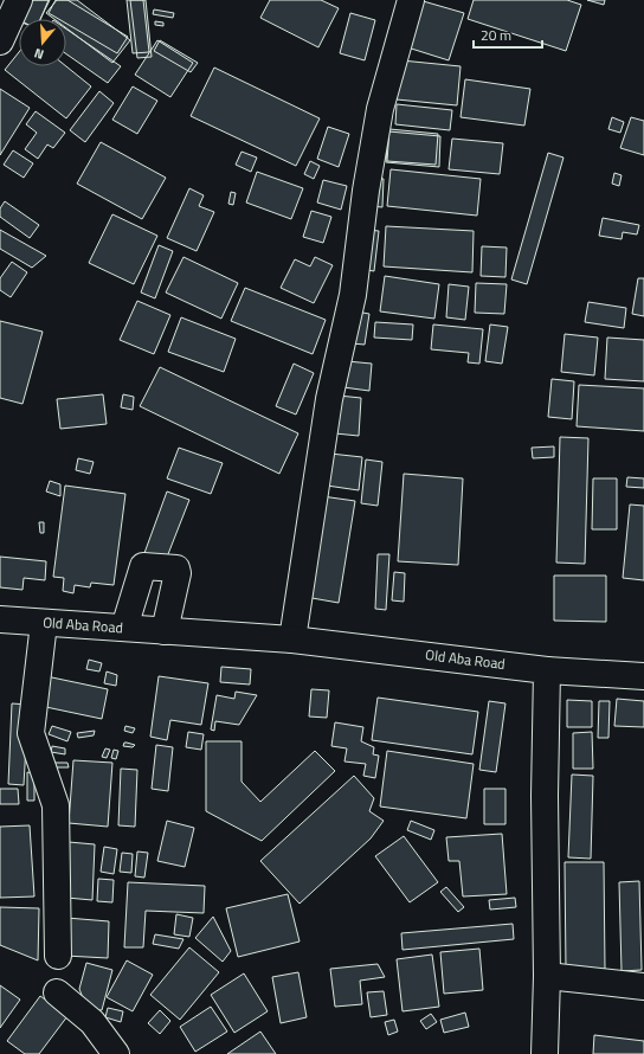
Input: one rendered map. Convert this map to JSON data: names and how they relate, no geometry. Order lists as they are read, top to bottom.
{
  "streets": {
    "street": ["Old Aba Road"]
  },
  "scale_bar": "20 m",
  "north": "bottom"
}
